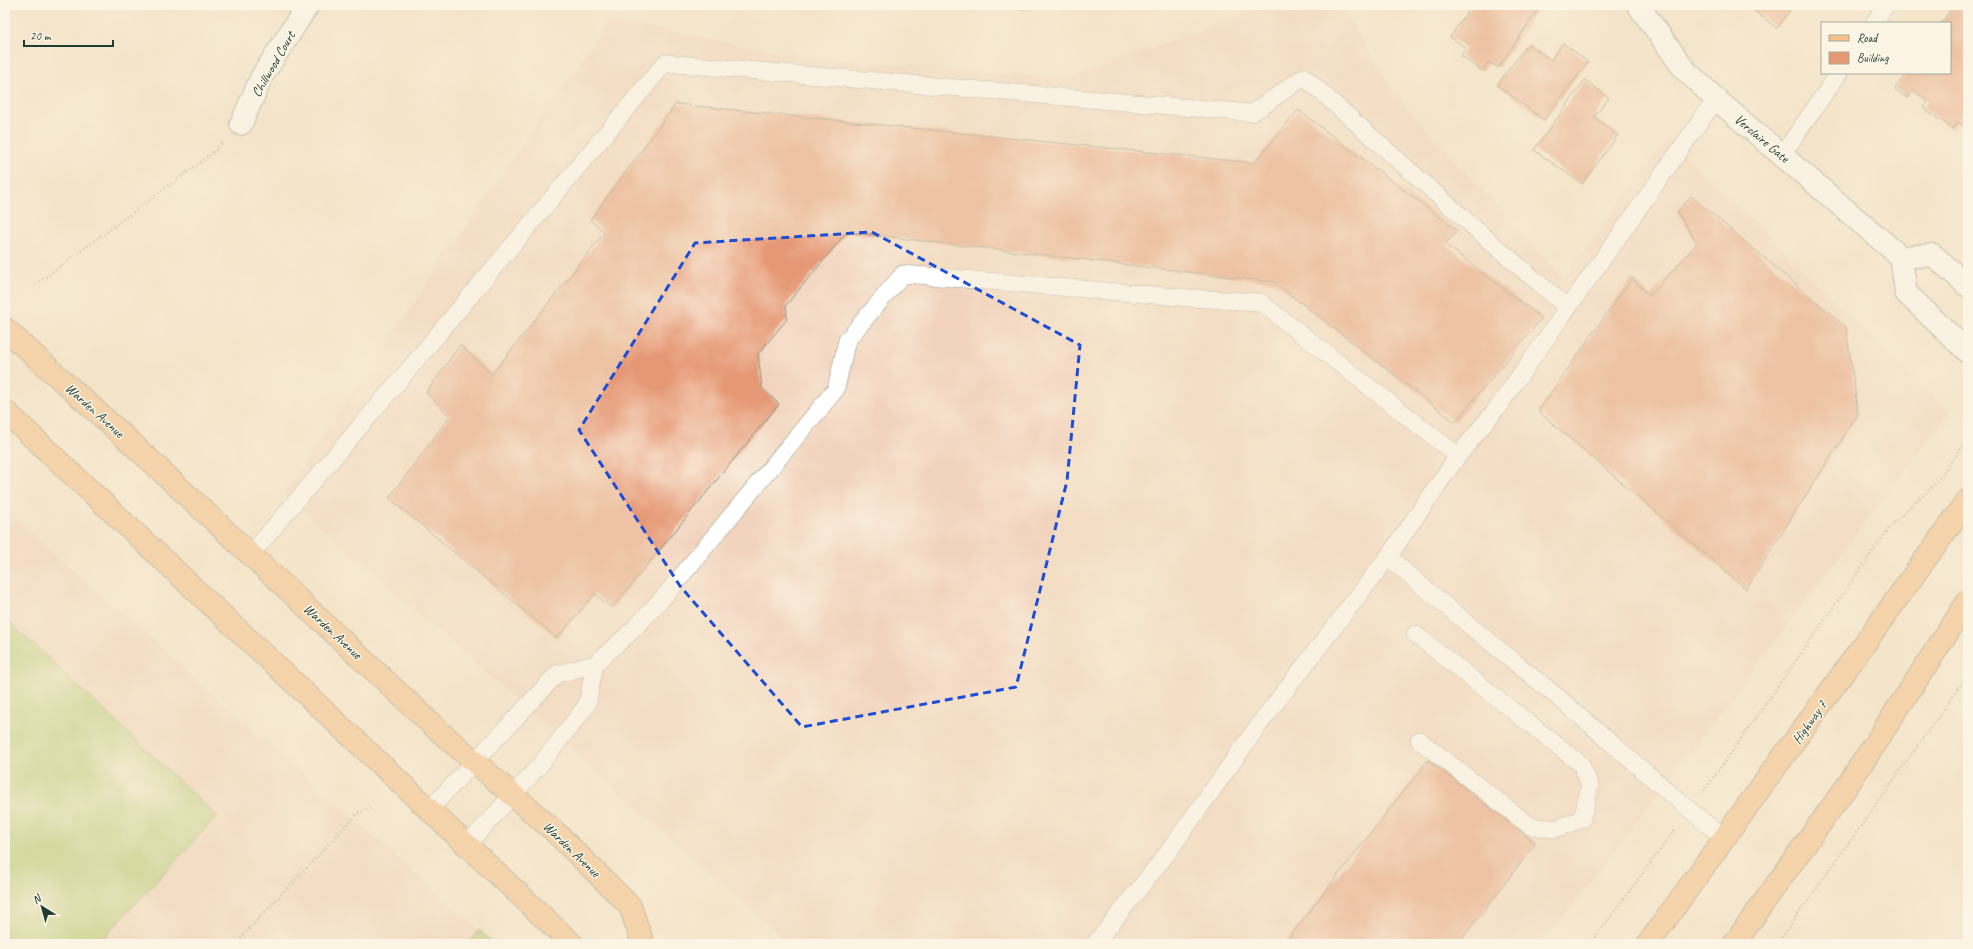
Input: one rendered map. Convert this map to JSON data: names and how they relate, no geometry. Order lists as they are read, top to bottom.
{
  "streets": {
    "main road": ["Warden Avenue", "Highway 7"],
    "street": ["Chillwood Court", "Verclaire Gate"]
  },
  "legend": ["Road", "Building"],
  "scale_bar": "20 m",
  "north": "top left"
}
